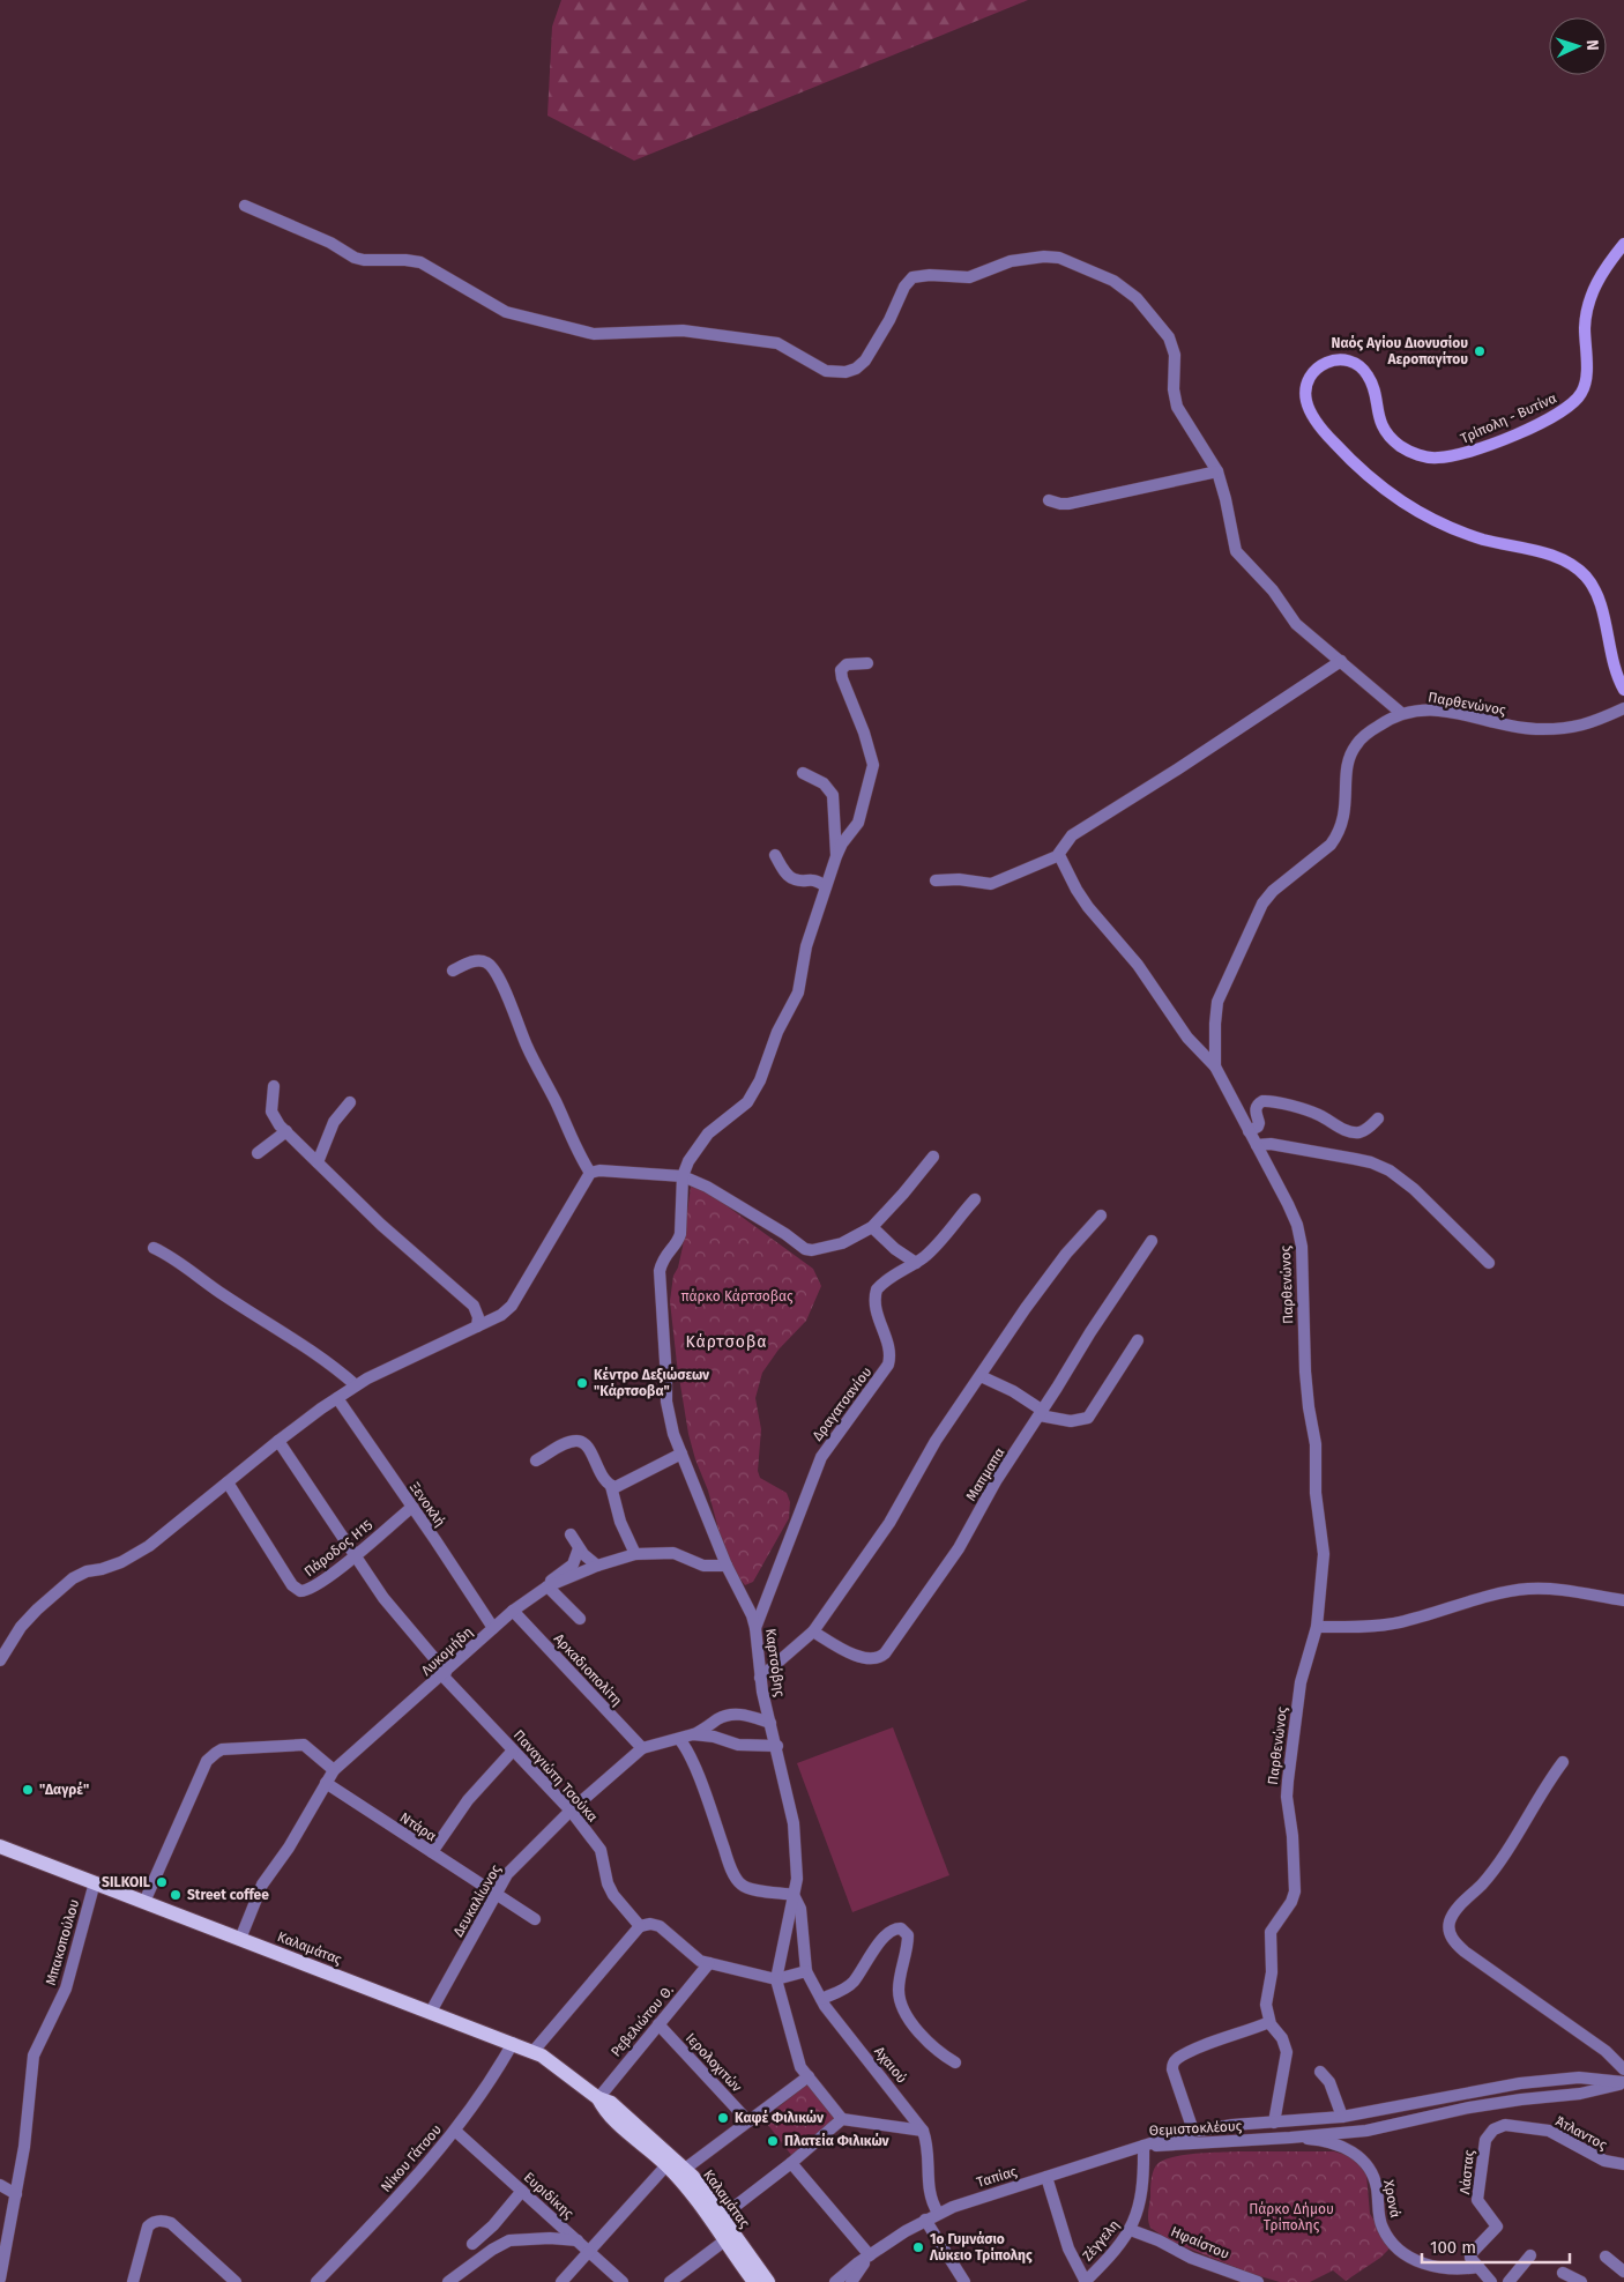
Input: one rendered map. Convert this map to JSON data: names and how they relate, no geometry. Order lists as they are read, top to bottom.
{
  "streets": {
    "main road": ["Τρίπολη - Βυτίνα", "Καλαμάτας"],
    "street": [
      "Παρθενώνος",
      "Δραγατσανίου",
      "Μαπμαπα",
      "Ξενοκλή",
      "Πάροδος Η15",
      "Λυκομήδη",
      "Καρτσόβης",
      "Αρκαδιοπολίτη",
      "Παναγιώτη Τσούκα",
      "Ντάρα",
      "Δευκαλίωνος",
      "Μπακοπούλου",
      "Ρεβελιώτου Θ.",
      "Ιερολοχιτών",
      "Αχαιού",
      "Θεμιστοκλέους",
      "Άτλαντος",
      "Νίκου Γάτσου",
      "Λάστας",
      "Ταπίας",
      "Ευριδίκης",
      "Χρονά",
      "Ζέγγελη",
      "Ηφαίστου"
    ]
  },
  "crossings": [
    ["Παρθενώνος", "Θεμιστοκλέους"],
    ["Δραγατσανίου", "Καρτσόβης"],
    ["Ξενοκλή", "Πάροδος Η15"],
    ["Ξενοκλή", "Λυκομήδη"],
    ["Πάροδος Η15", "Παναγιώτη Τσούκα"],
    ["Λυκομήδη", "Αρκαδιοπολίτη"],
    ["Λυκομήδη", "Παναγιώτη Τσούκα"],
    ["Λυκομήδη", "Ντάρα"],
    ["Λυκομήδη", "Καλαμάτας"],
    ["Αρκαδιοπολίτη", "Δευκαλίωνος"],
    ["Παναγιώτη Τσούκα", "Δευκαλίωνος"],
    ["Ντάρα", "Δευκαλίωνος"],
    ["Δευκαλίωνος", "Καλαμάτας"],
    ["Μπακοπούλου", "Καλαμάτας"],
    ["Καλαμάτας", "Ρεβελιώτου Θ."],
    ["Καλαμάτας", "Νίκου Γάτσου"],
    ["Ρεβελιώτου Θ.", "Ιερολοχιτών"],
    ["Αχαιού", "Ταπίας"],
    ["Θεμιστοκλέους", "Ταπίας"],
    ["Θεμιστοκλέους", "Χρονά"],
    ["Θεμιστοκλέους", "Ζέγγελη"],
    ["Άτλαντος", "Λάστας"],
    ["Νίκου Γάτσου", "Ευριδίκης"],
    ["Λάστας", "Χρονά"],
    ["Ταπίας", "Ζέγγελη"],
    ["Ζέγγελη", "Ηφαίστου"]
  ],
  "districts": ["Κάρτσοβα"],
  "parks": ["πάρκο Κάρτσοβας", "Πάρκο Δήμου Τρίπολης"],
  "places": [
    "Ναός Αγίου Διονυσίου Αεροπαγίτου",
    "Κέντρο Δεξιώσεων \"Κάρτσοβα\"",
    "\"Δαγρέ\"",
    "SILKOIL",
    "Street coffee",
    "Καφέ Φιλικών",
    "Πλατεία Φιλικών",
    "1ο Γυμνάσιο Λύκειο Τρίπολης"
  ],
  "scale_bar": "100 m",
  "north": "right"
}
